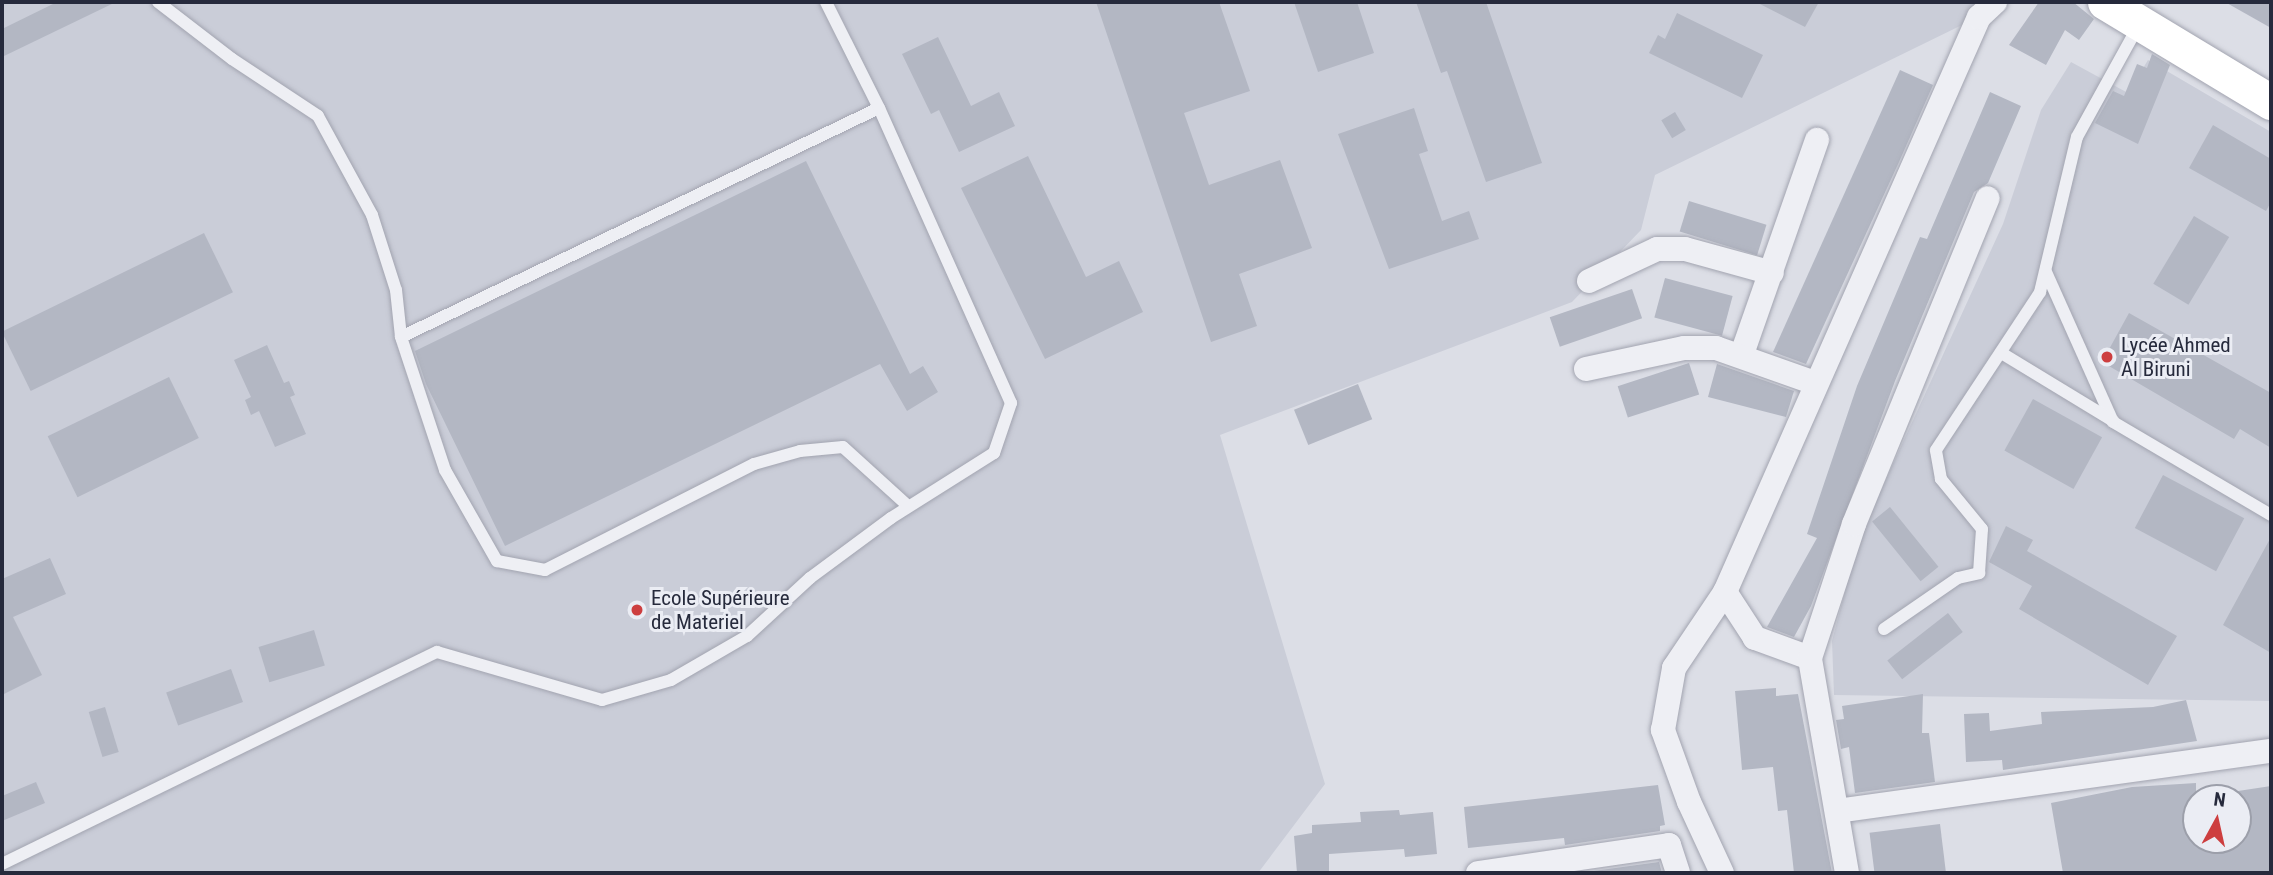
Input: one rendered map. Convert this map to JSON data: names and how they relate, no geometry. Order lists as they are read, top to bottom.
{
  "places": ["Lycée Ahmed Al Biruni", "Ecole Supérieure de Materiel"],
  "north": "top"
}
